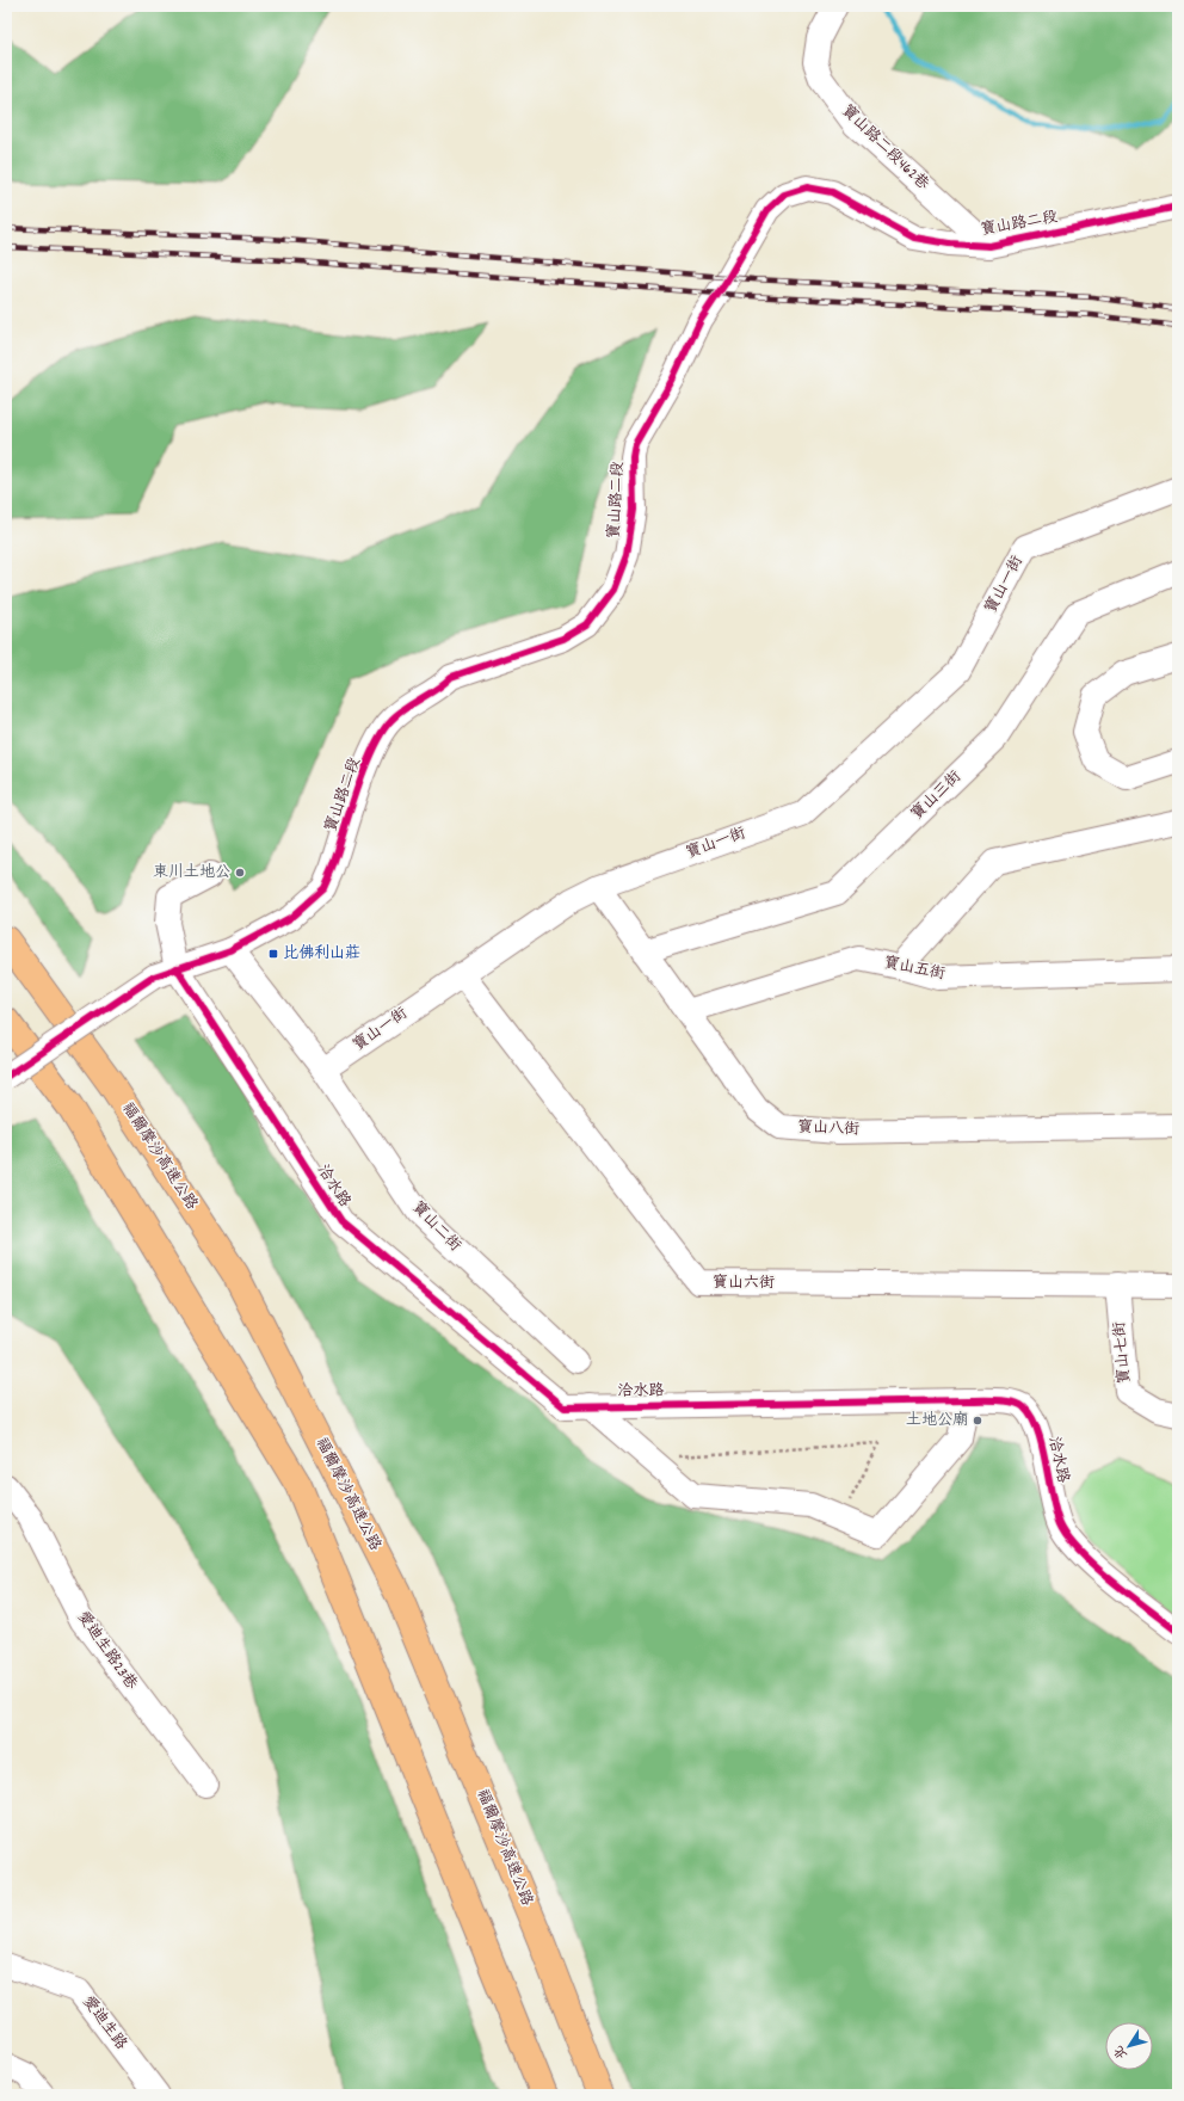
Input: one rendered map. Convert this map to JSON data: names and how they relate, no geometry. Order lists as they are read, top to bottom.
{
  "streets": {
    "highway": ["福爾摩沙高速公路"],
    "street": [
      "寶山路二段462巷",
      "寶山路二段",
      "寶山一街",
      "寶山三街",
      "寶山五街",
      "寶山八街",
      "洽水路",
      "寶山二街",
      "寶山六街",
      "寶山七街",
      "愛迪生路23巷",
      "愛迪生路"
    ]
  },
  "crossings": [
    ["寶山路二段462巷", "寶山路二段"],
    ["寶山路二段", "洽水路"],
    ["寶山一街", "寶山八街"],
    ["寶山一街", "寶山二街"],
    ["寶山一街", "寶山六街"],
    ["寶山三街", "寶山八街"],
    ["寶山五街", "寶山八街"],
    ["寶山六街", "寶山七街"]
  ],
  "places": {
    "other": ["東川土地公", "土地公廟"],
    "transit": ["比佛利山莊"]
  },
  "north": "bottom left"
}
